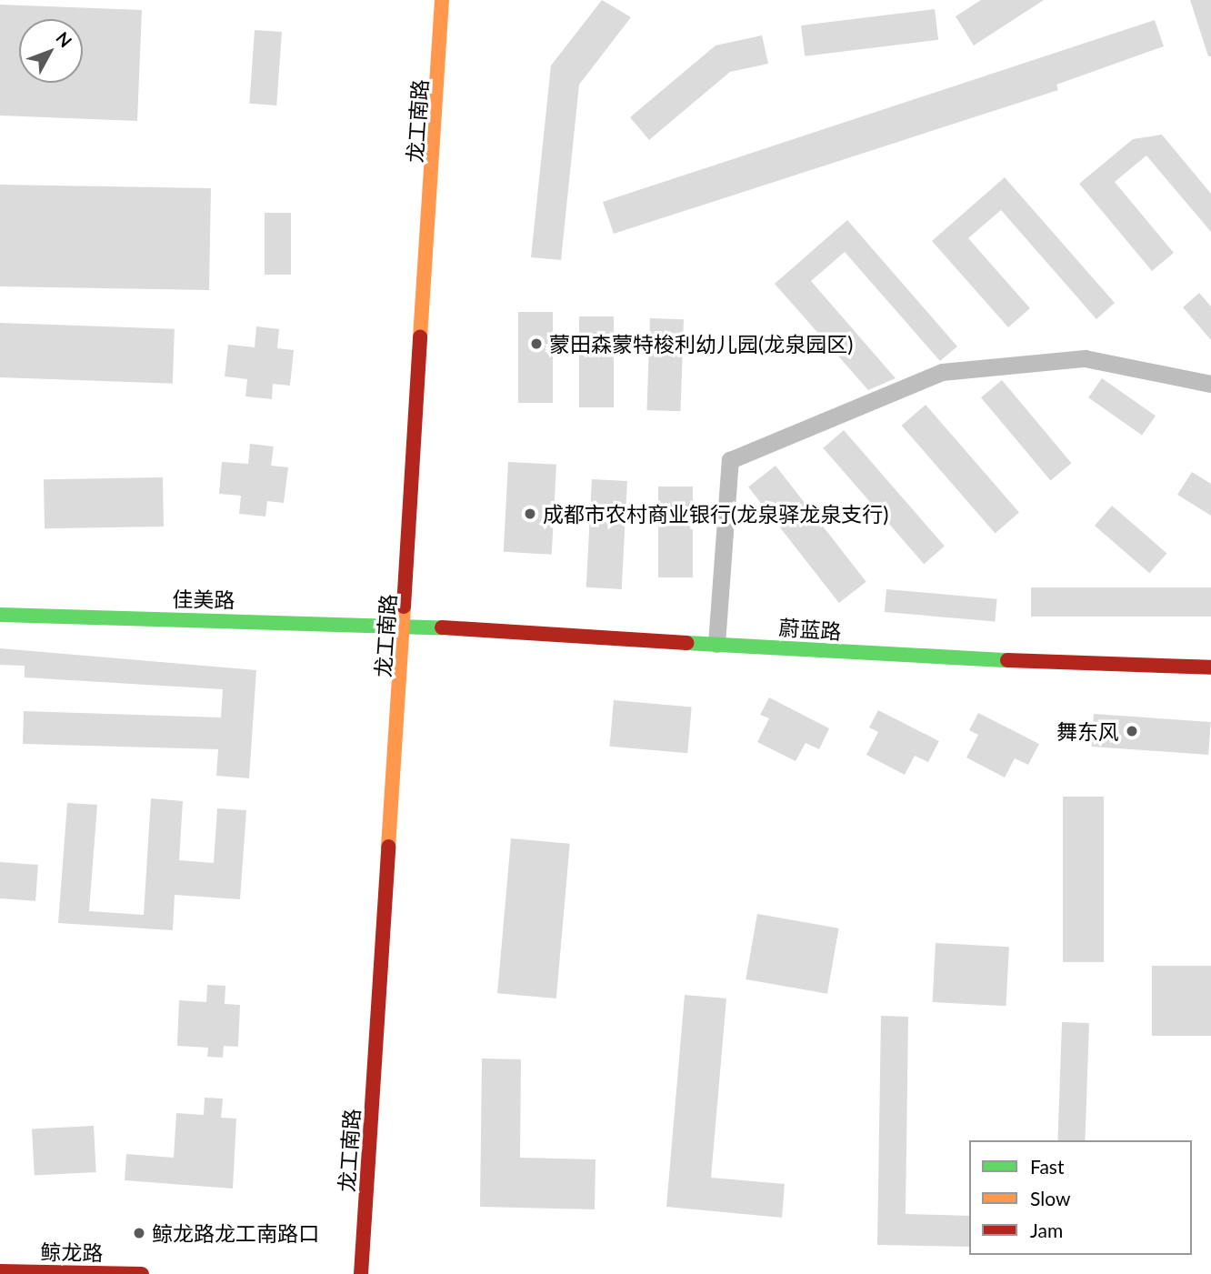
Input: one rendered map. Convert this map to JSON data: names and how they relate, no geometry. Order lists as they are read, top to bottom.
{
  "streets": {
    "street": [
      "龙工南路",
      "佳美路",
      "蔚蓝路",
      "鲸龙路"
    ]
  },
  "crossings": [
    ["龙工南路", "佳美路"],
    ["龙工南路", "蔚蓝路"],
    ["佳美路", "蔚蓝路"]
  ],
  "places": [
    "蒙田森蒙特梭利幼儿园(龙泉园区)",
    "成都市农村商业银行(龙泉驿龙泉支行)",
    "舞东风",
    "鲸龙路龙工南路口"
  ],
  "legend": ["Fast", "Slow", "Jam"],
  "north": "top right"
}
